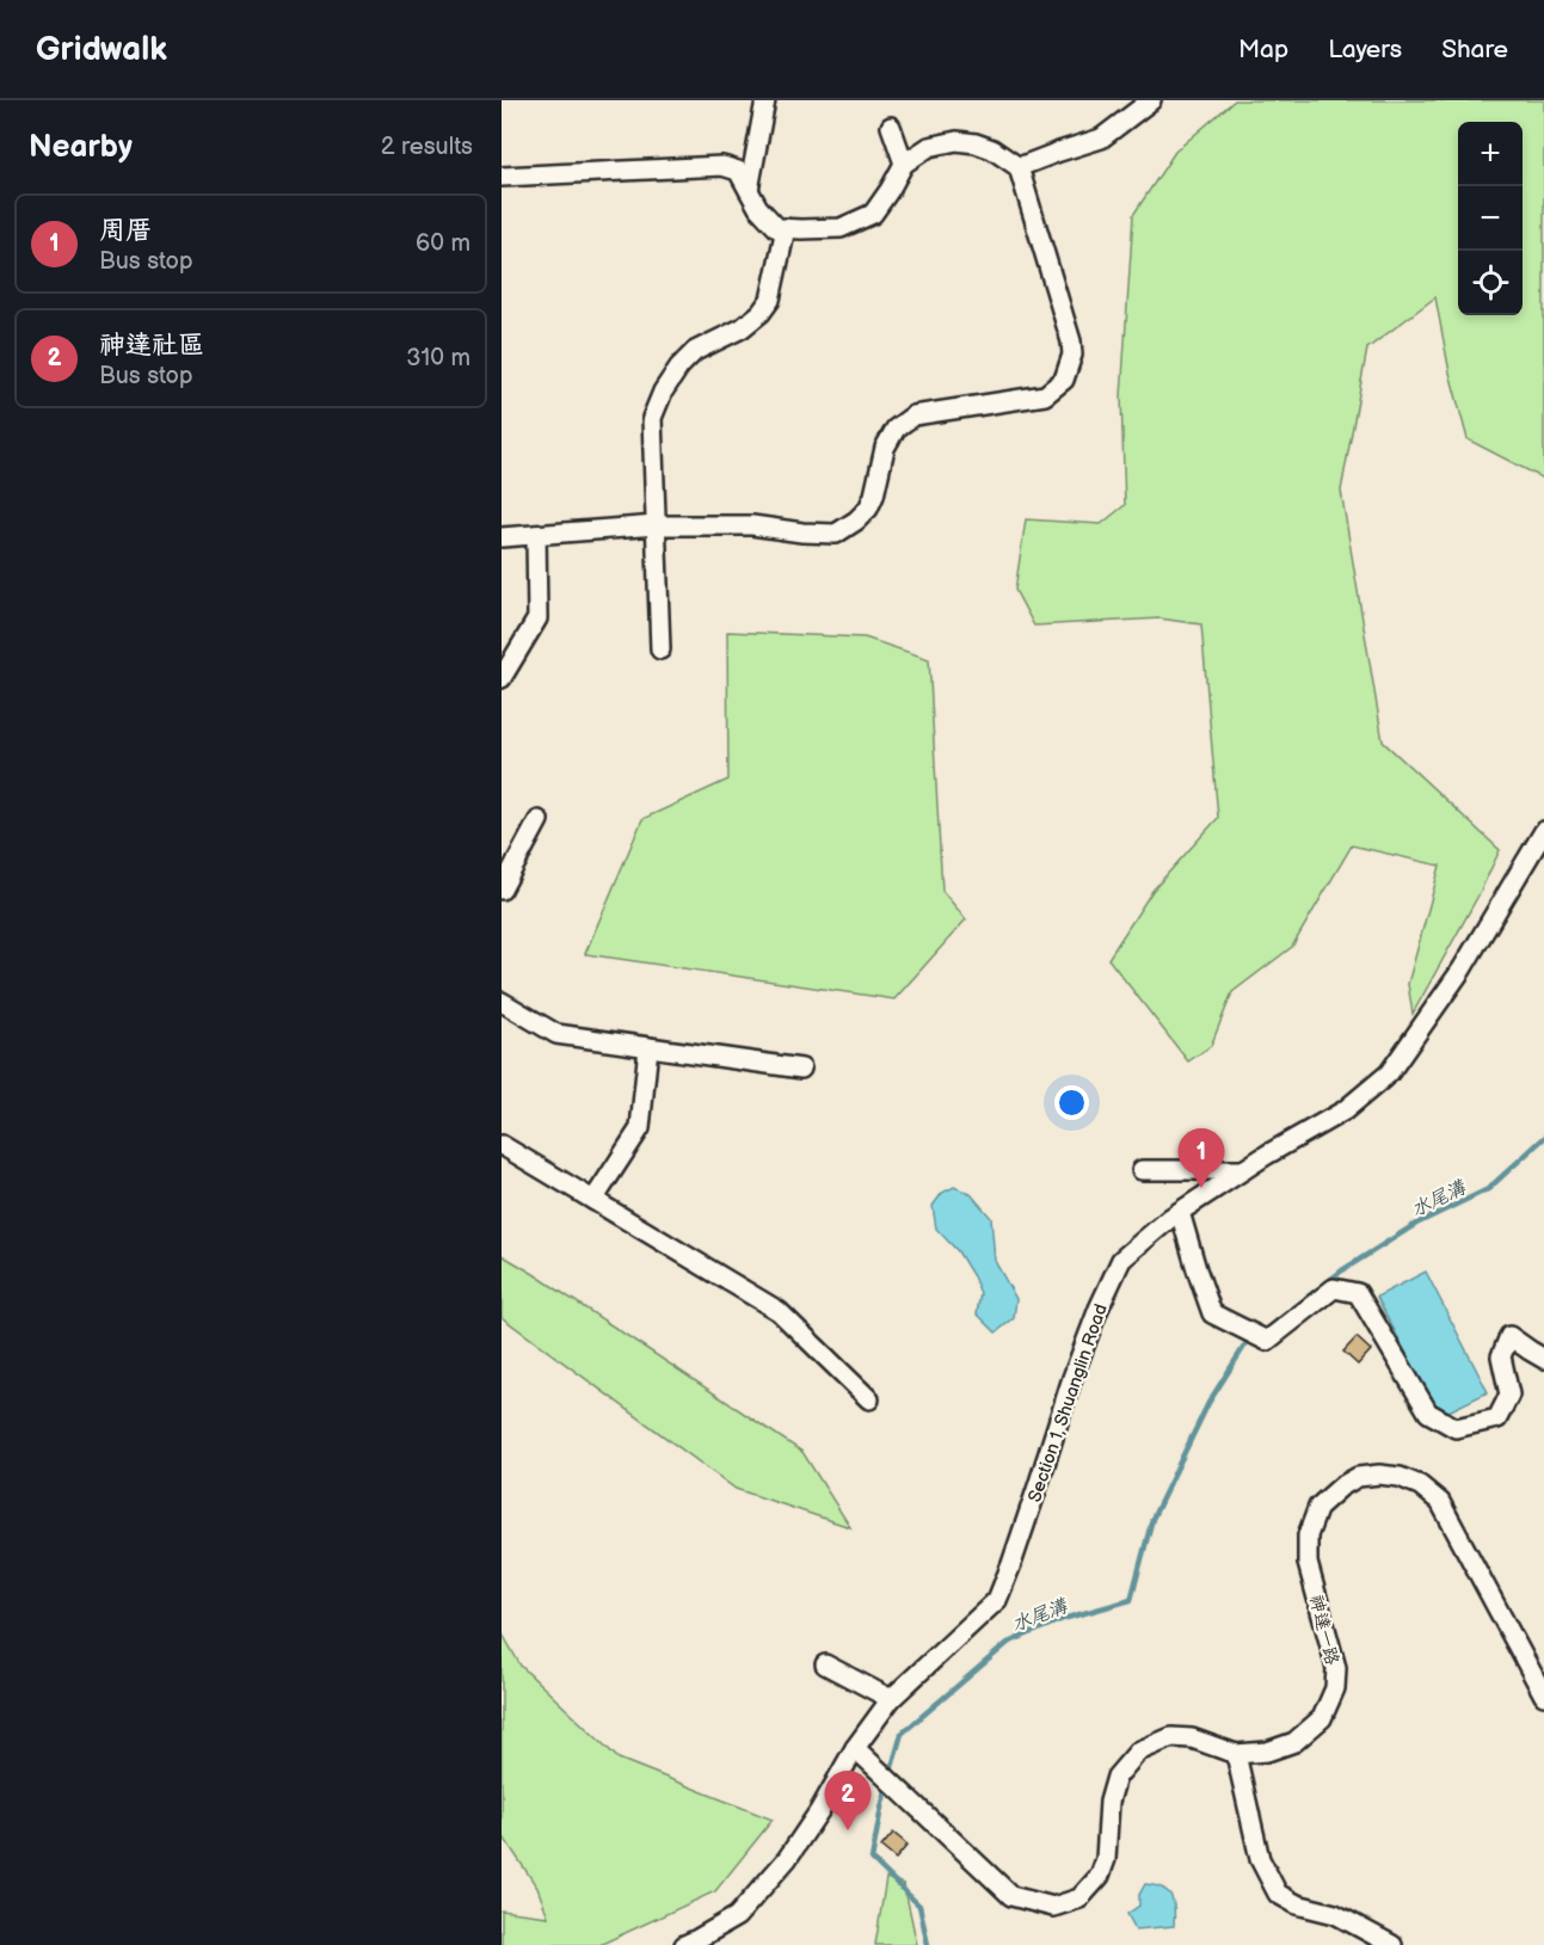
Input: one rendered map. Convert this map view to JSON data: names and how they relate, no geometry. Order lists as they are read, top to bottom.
{
  "streets": {
    "street": ["Section 1, Shuanglin Road", "神達一路"]
  },
  "crossings": [
    ["Section 1, Shuanglin Road", "神達一路"]
  ],
  "water": ["水尾溝"],
  "page": {
    "header": "Gridwalk",
    "nav": ["Map", "Layers", "Share"],
    "heading": ["Nearby", "2 results"],
    "map_buttons": ["+", "−"],
    "list": [
      {
        "mark": "1",
        "name": "周厝",
        "note": "Bus stop",
        "value": "60 m"
      },
      {
        "mark": "2",
        "name": "神達社區",
        "note": "Bus stop",
        "value": "310 m"
      }
    ],
    "pins": ["1", "2"]
  }
}
